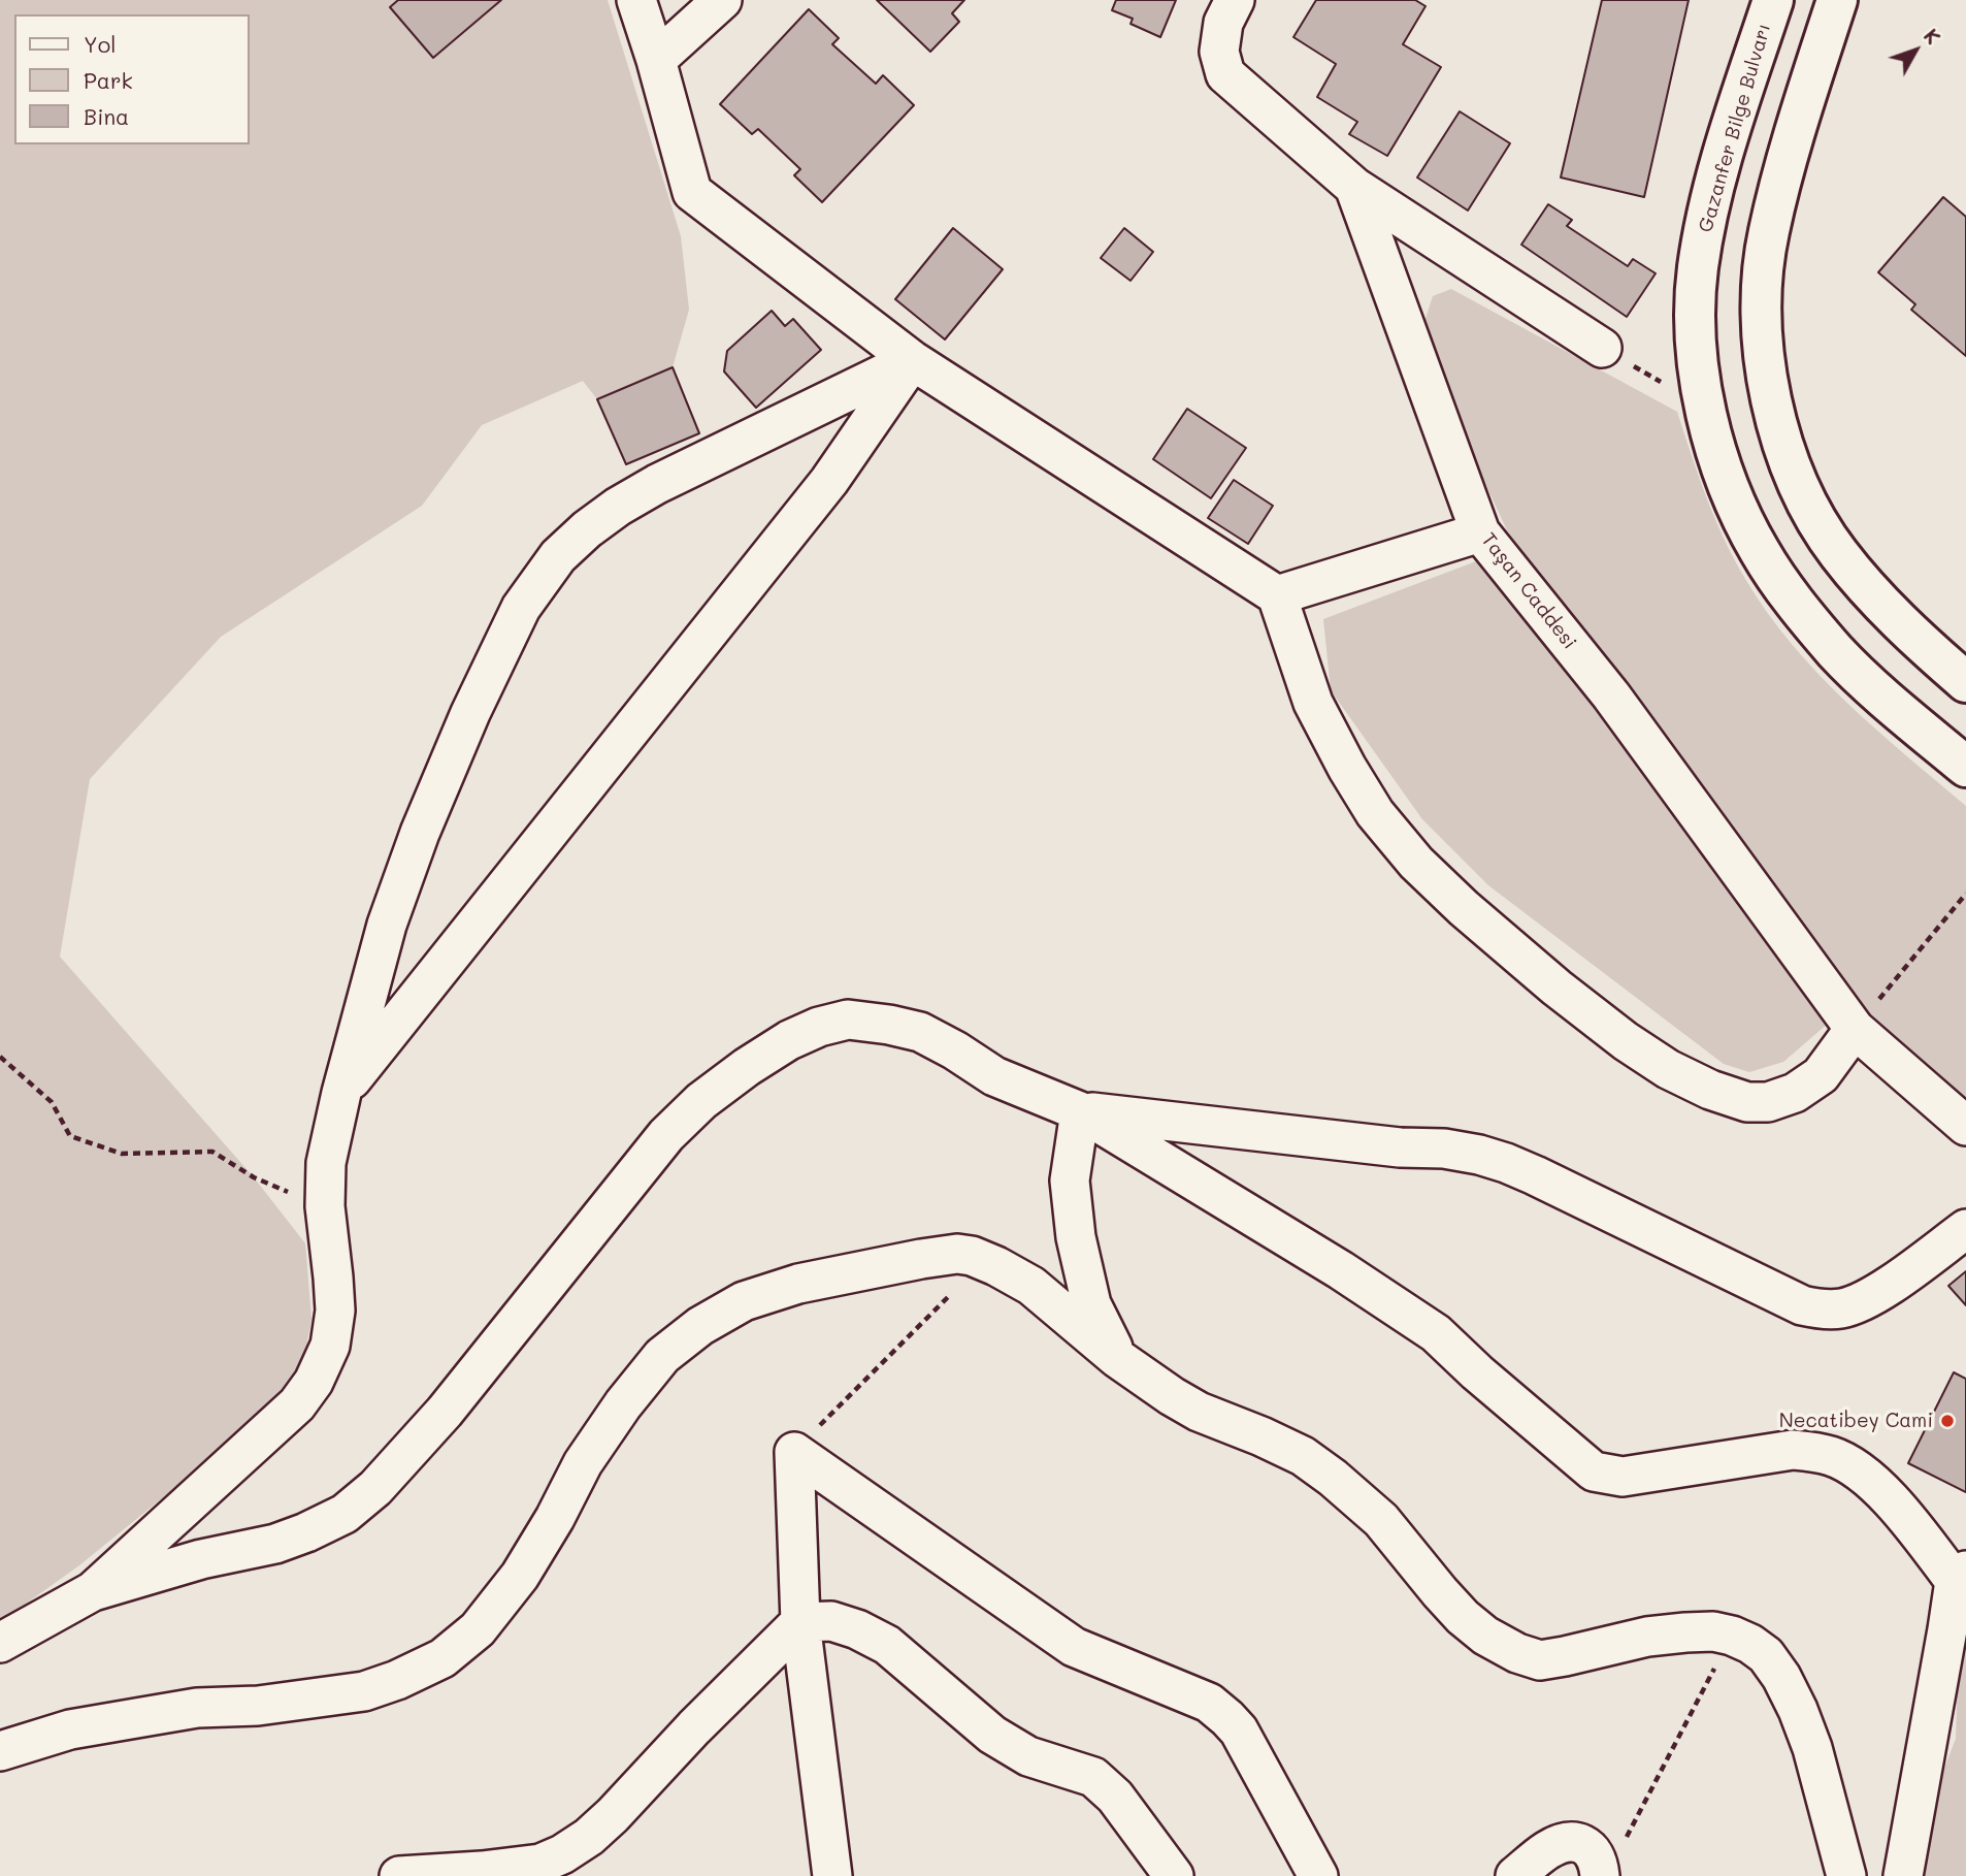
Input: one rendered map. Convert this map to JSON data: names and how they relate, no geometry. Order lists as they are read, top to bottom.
{
  "streets": {
    "main road": ["Gazanfer Bilge Bulvarı"],
    "street": ["Taşan Caddesi"]
  },
  "places": ["Necatibey Cami"],
  "legend": ["Yol", "Park", "Bina"],
  "north": "top right"
}
